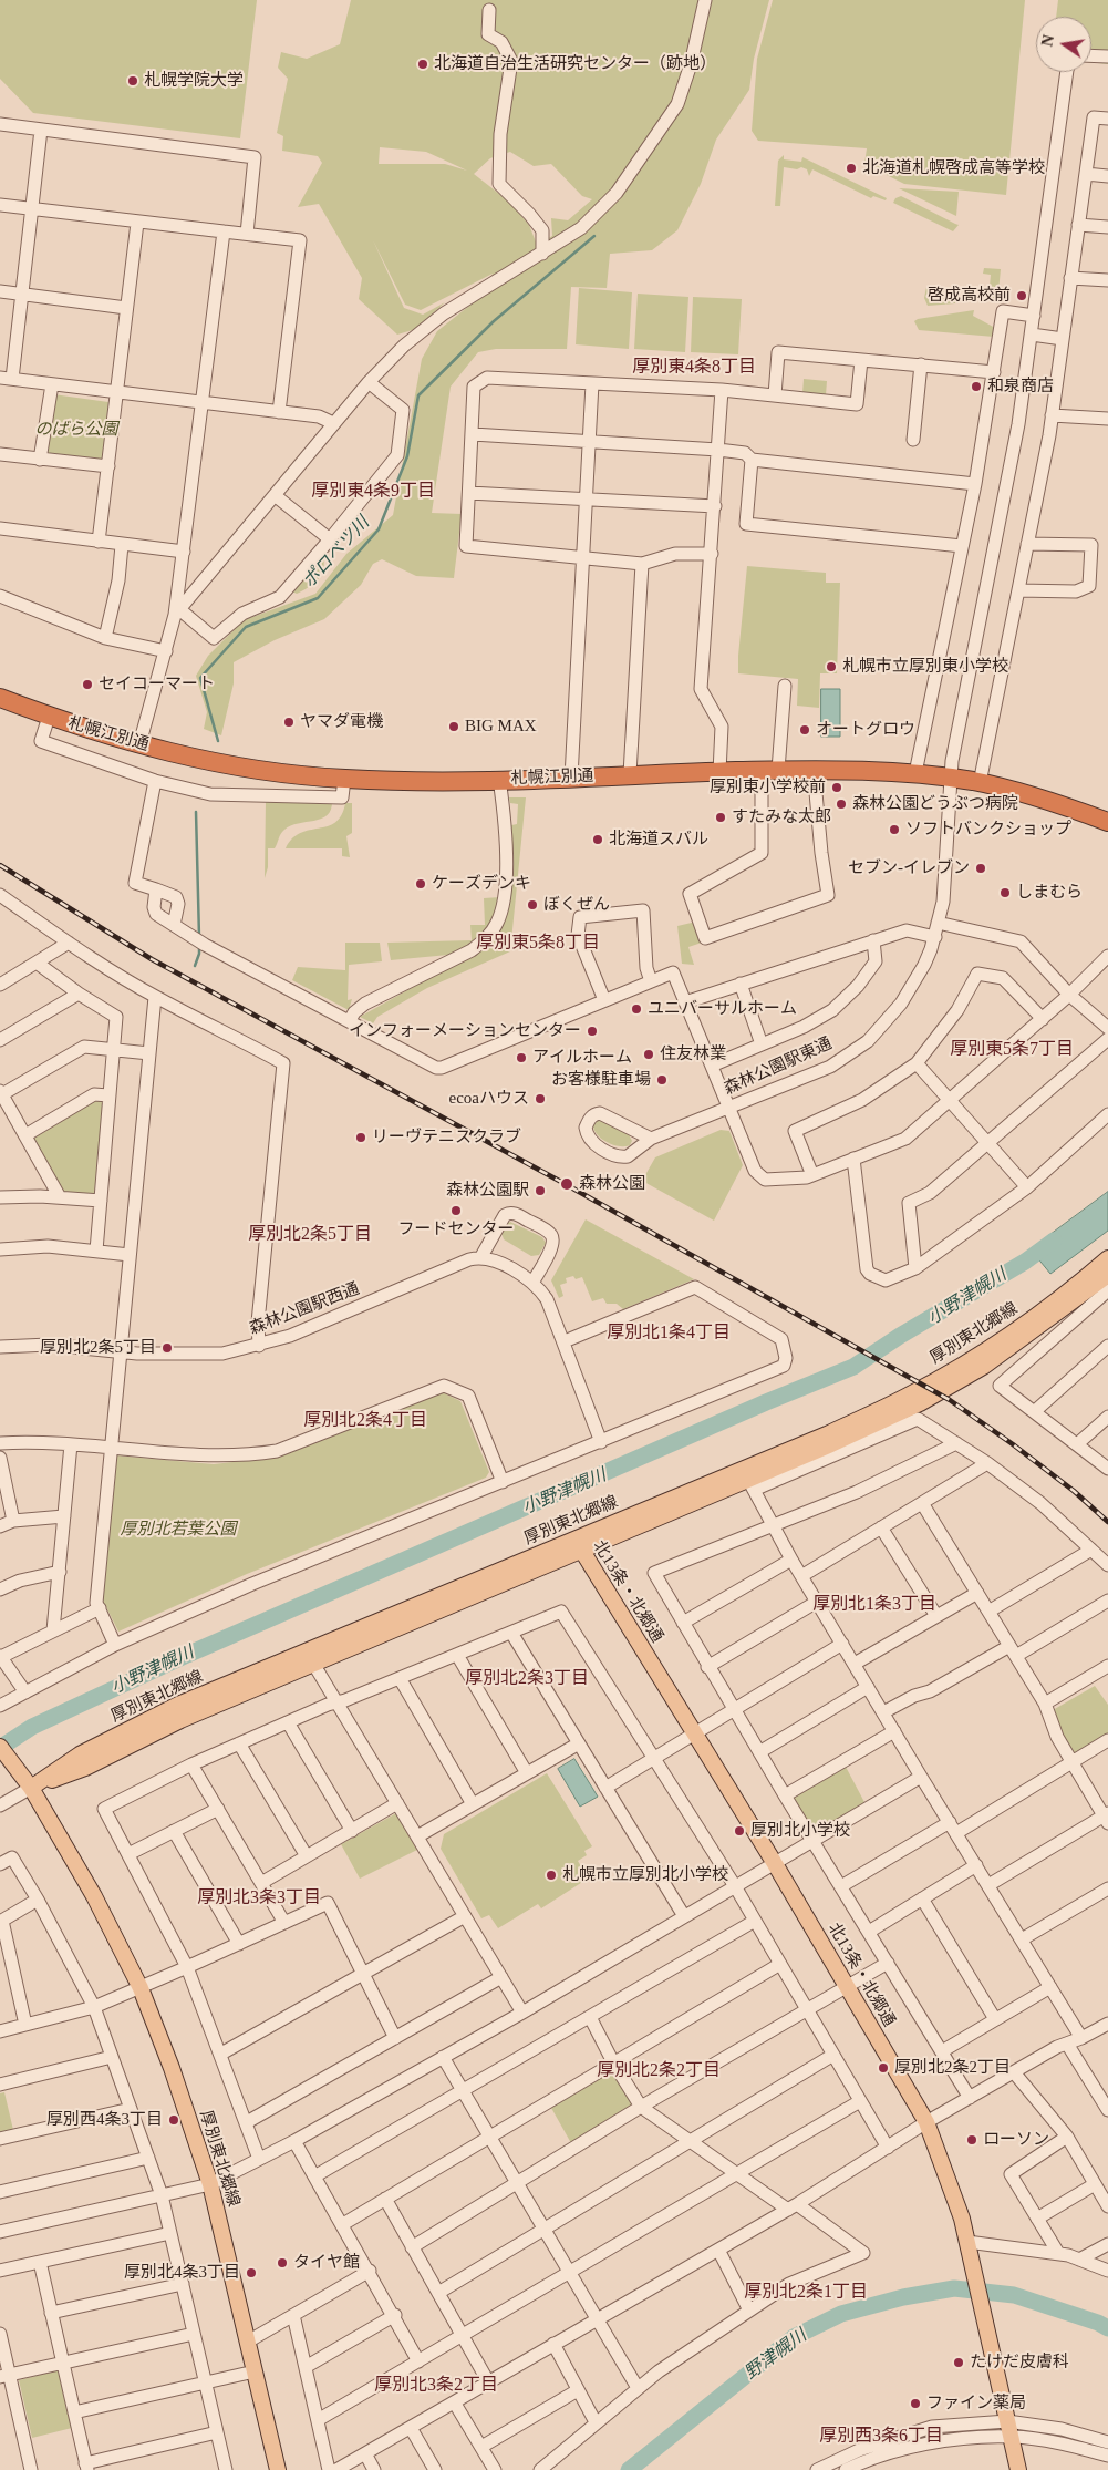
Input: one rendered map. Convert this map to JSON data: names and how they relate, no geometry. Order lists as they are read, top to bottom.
{
  "streets": {
    "highway": ["札幌江別通"],
    "main road": ["厚別東北郷線", "北13条・北郷通"],
    "street": ["森林公園駅東通", "森林公園駅西通"]
  },
  "crossings": [
    ["札幌江別通", "森林公園駅東通"],
    ["厚別東北郷線", "北13条・北郷通"]
  ],
  "districts": [
    "厚別東4条8丁目",
    "厚別東4条9丁目",
    "厚別東5条8丁目",
    "厚別東5条7丁目",
    "厚別北2条5丁目",
    "厚別北1条4丁目",
    "厚別北2条4丁目",
    "厚別北1条3丁目",
    "厚別北2条3丁目",
    "厚別北3条3丁目",
    "厚別北2条2丁目",
    "厚別北2条1丁目",
    "厚別北3条2丁目",
    "厚別西3条6丁目"
  ],
  "water": ["ポロベツ川", "小野津幌川", "野津幌川"],
  "parks": ["のばら公園", "厚別北若葉公園"],
  "places": [
    "北海道自治生活研究センター（跡地）",
    "札幌学院大学",
    "北海道札幌啓成高等学校",
    "啓成高校前",
    "和泉商店",
    "札幌市立厚別東小学校",
    "セイコーマート",
    "ヤマダ電機",
    "BIG MAX",
    "オートグロウ",
    "厚別東小学校前",
    "森林公園どうぶつ病院",
    "すたみな太郎",
    "ソフトバンクショップ",
    "北海道スバル",
    "セブン-イレブン",
    "ケーズデンキ",
    "しまむら",
    "ぼくぜん",
    "ユニバーサルホーム",
    "インフォーメーションセンター",
    "住友林業",
    "アイルホーム",
    "お客様駐車場",
    "ecoaハウス",
    "リーヴテニスクラブ",
    "森林公園",
    "森林公園駅",
    "フードセンター",
    "厚別北2条5丁目",
    "厚別北小学校",
    "札幌市立厚別北小学校",
    "厚別北2条2丁目",
    "厚別西4条3丁目",
    "ローソン",
    "タイヤ館",
    "厚別北4条3丁目",
    "たけだ皮膚科",
    "ファイン薬局"
  ],
  "north": "left"
}
